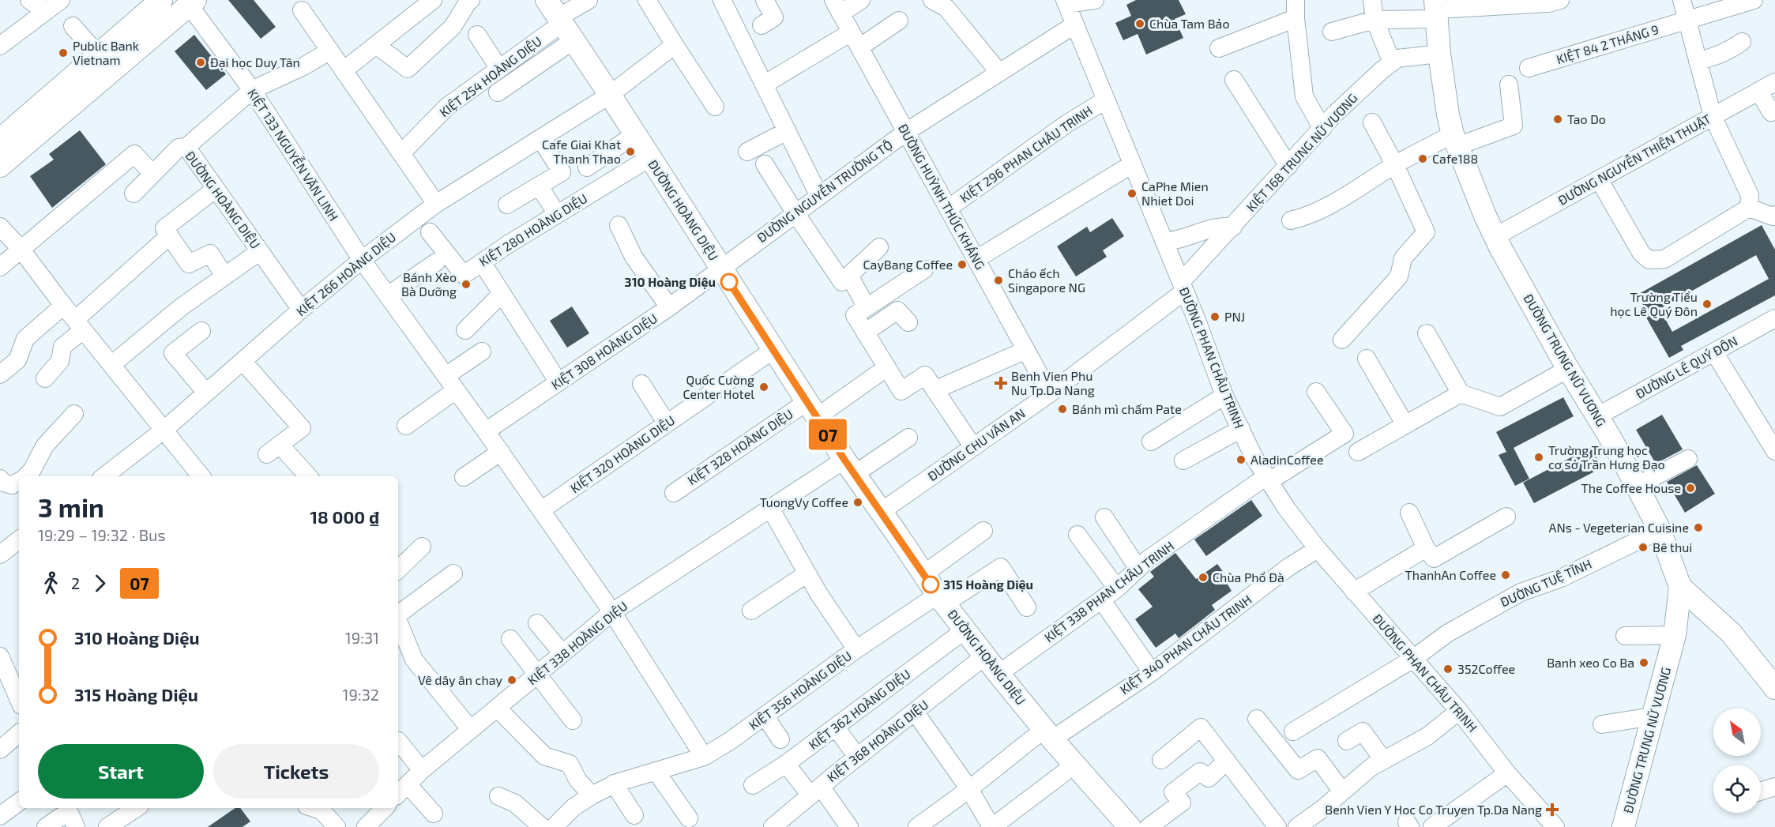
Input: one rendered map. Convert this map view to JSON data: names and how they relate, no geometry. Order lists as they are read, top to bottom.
{
  "streets": {
    "main road": ["ĐƯỜNG HOÀNG DIỆU", "ĐƯỜNG TRƯNG NỮ VƯƠNG"],
    "street": [
      "KIỆT 84 2 THÁNG 9",
      "KIỆT 254 HOÀNG DIỆU",
      "KIỆT 168 TRƯNG NỮ VƯƠNG",
      "KIỆT 296 PHAN CHÂU TRINH",
      "KIỆT 133 NGUYỄN VĂN LINH",
      "ĐƯỜNG NGUYỄN THIỆN THUẬT",
      "ĐƯỜNG NGUYỄN TRƯỜNG TỘ",
      "ĐƯỜNG HUỲNH THÚC KHÁNG",
      "KIỆT 280 HOÀNG DIỆU",
      "KIỆT 266 HOÀNG DIỆU",
      "KIỆT 308 HOÀNG DIỆU",
      "ĐƯỜNG PHAN CHÂU TRINH",
      "ĐƯỜNG LÊ QUÝ ĐÔN",
      "ĐƯỜNG CHU VĂN AN",
      "KIỆT 328 HOÀNG DIỆU",
      "KIỆT 320 HOÀNG DIỆU",
      "ĐƯỜNG TUỆ TĨNH",
      "KIỆT 338 PHAN CHÂU TRINH",
      "KIỆT 338 HOÀNG DIỆU",
      "KIỆT 340 PHAN CHÂU TRINH",
      "KIỆT 356 HOÀNG DIỆU",
      "KIỆT 362 HOÀNG DIỆU",
      "KIỆT 368 HOÀNG DIỆU"
    ]
  },
  "crossings": [
    ["KIỆT 254 HOÀNG DIỆU", "ĐƯỜNG HOÀNG DIỆU"],
    ["KIỆT 168 TRƯNG NỮ VƯƠNG", "ĐƯỜNG PHAN CHÂU TRINH"],
    ["KIỆT 168 TRƯNG NỮ VƯƠNG", "ĐƯỜNG TRƯNG NỮ VƯƠNG"],
    ["KIỆT 168 TRƯNG NỮ VƯƠNG", "ĐƯỜNG CHU VĂN AN"],
    ["KIỆT 296 PHAN CHÂU TRINH", "ĐƯỜNG HUỲNH THÚC KHÁNG"],
    ["KIỆT 296 PHAN CHÂU TRINH", "ĐƯỜNG PHAN CHÂU TRINH"],
    ["KIỆT 133 NGUYỄN VĂN LINH", "KIỆT 266 HOÀNG DIỆU"],
    ["KIỆT 133 NGUYỄN VĂN LINH", "KIỆT 308 HOÀNG DIỆU"],
    ["KIỆT 133 NGUYỄN VĂN LINH", "KIỆT 320 HOÀNG DIỆU"],
    ["KIỆT 133 NGUYỄN VĂN LINH", "KIỆT 338 HOÀNG DIỆU"],
    ["KIỆT 133 NGUYỄN VĂN LINH", "KIỆT 356 HOÀNG DIỆU"],
    ["ĐƯỜNG NGUYỄN THIỆN THUẬT", "ĐƯỜNG TRƯNG NỮ VƯƠNG"],
    ["ĐƯỜNG NGUYỄN TRƯỜNG TỘ", "ĐƯỜNG HUỲNH THÚC KHÁNG"],
    ["ĐƯỜNG NGUYỄN TRƯỜNG TỘ", "ĐƯỜNG HOÀNG DIỆU"],
    ["ĐƯỜNG NGUYỄN TRƯỜNG TỘ", "KIỆT 308 HOÀNG DIỆU"],
    ["ĐƯỜNG NGUYỄN TRƯỜNG TỘ", "ĐƯỜNG PHAN CHÂU TRINH"],
    ["ĐƯỜNG HUỲNH THÚC KHÁNG", "ĐƯỜNG CHU VĂN AN"],
    ["ĐƯỜNG HOÀNG DIỆU", "KIỆT 280 HOÀNG DIỆU"],
    ["ĐƯỜNG HOÀNG DIỆU", "KIỆT 266 HOÀNG DIỆU"],
    ["ĐƯỜNG HOÀNG DIỆU", "KIỆT 308 HOÀNG DIỆU"],
    ["ĐƯỜNG HOÀNG DIỆU", "ĐƯỜNG CHU VĂN AN"],
    ["ĐƯỜNG HOÀNG DIỆU", "KIỆT 328 HOÀNG DIỆU"],
    ["ĐƯỜNG HOÀNG DIỆU", "KIỆT 320 HOÀNG DIỆU"],
    ["ĐƯỜNG HOÀNG DIỆU", "KIỆT 338 PHAN CHÂU TRINH"],
    ["ĐƯỜNG HOÀNG DIỆU", "KIỆT 338 HOÀNG DIỆU"],
    ["ĐƯỜNG HOÀNG DIỆU", "KIỆT 340 PHAN CHÂU TRINH"],
    ["ĐƯỜNG HOÀNG DIỆU", "KIỆT 356 HOÀNG DIỆU"],
    ["ĐƯỜNG HOÀNG DIỆU", "KIỆT 362 HOÀNG DIỆU"],
    ["ĐƯỜNG HOÀNG DIỆU", "KIỆT 368 HOÀNG DIỆU"],
    ["ĐƯỜNG PHAN CHÂU TRINH", "ĐƯỜNG CHU VĂN AN"],
    ["ĐƯỜNG PHAN CHÂU TRINH", "ĐƯỜNG TUỆ TĨNH"],
    ["ĐƯỜNG PHAN CHÂU TRINH", "KIỆT 338 PHAN CHÂU TRINH"],
    ["ĐƯỜNG PHAN CHÂU TRINH", "KIỆT 340 PHAN CHÂU TRINH"],
    ["ĐƯỜNG TRƯNG NỮ VƯƠNG", "ĐƯỜNG LÊ QUÝ ĐÔN"],
    ["ĐƯỜNG TRƯNG NỮ VƯƠNG", "ĐƯỜNG TUỆ TĨNH"]
  ],
  "places": {
    "other": [
      "Chùa Tam Bảo",
      "Public Bank Vietnam",
      "Đại học Duy Tân",
      "Tao Do",
      "Cafe Giai Khat Thanh Thao",
      "Cafe188",
      "CaPhe Mien Nhiet Doi",
      "CayBang Coffee",
      "Cháo ếch Singapore NG",
      "310 Hoàng Diệu",
      "Bánh Xèo Bà Dưỡng",
      "Trường Tiểu học Lê Quý Đôn",
      "PNJ",
      "Quốc Cường Center Hotel",
      "Bánh mì chấm Pate",
      "Trường Trung học cơ sở Trần Hưng Đạo",
      "AladinCoffee",
      "The Coffee House",
      "TuongVy Coffee",
      "ANs - Vegeterian Cuisine",
      "Bê thui",
      "ThanhAn Coffee",
      "Chùa Phổ Đà",
      "315 Hoàng Diệu",
      "Banh xeo Co Ba",
      "352Coffee",
      "Vê dây ân chay"
    ],
    "health": ["Benh Vien Phu Nu Tp.Da Nang", "Benh Vien Y Hoc Co Truyen Tp.Da Nang"]
  },
  "lines": ["bus line 07"],
  "north": "top left",
  "page": {
    "on_map": "07",
    "heading": ["3 min", "19:29 – 19:32 · Bus", "18 000 ₫"],
    "legs": ["2", "07"],
    "list": [
      {
        "name": "310 Hoàng Diệu",
        "value": "19:31"
      },
      {
        "name": "315 Hoàng Diệu",
        "value": "19:32"
      }
    ],
    "buttons": ["Start", "Tickets"]
  }
}
